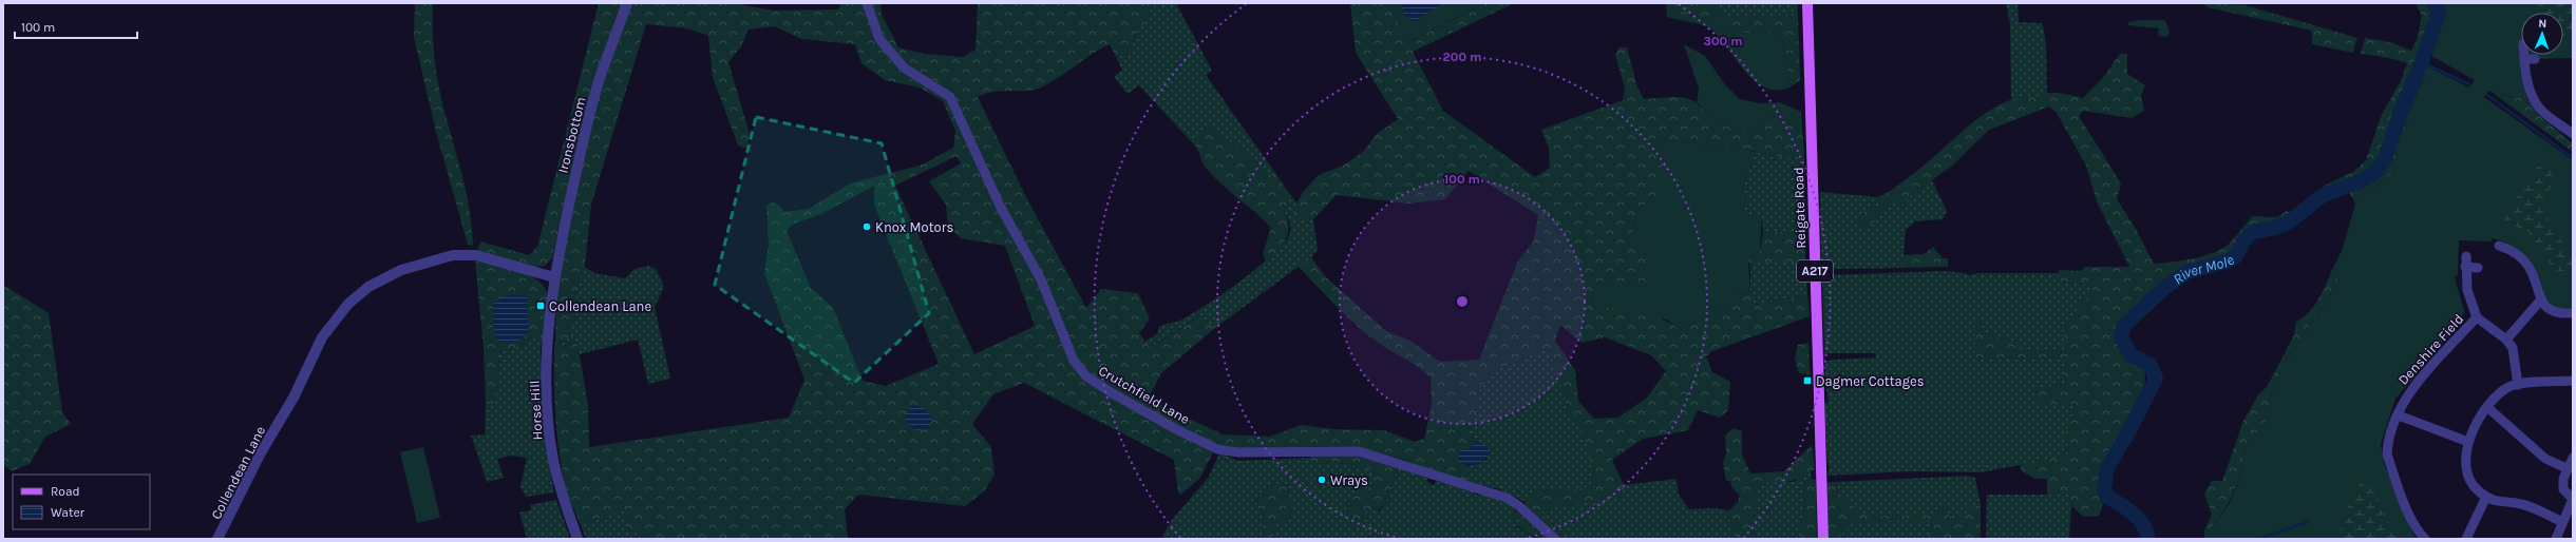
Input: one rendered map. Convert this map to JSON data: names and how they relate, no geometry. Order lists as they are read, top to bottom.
{
  "streets": {
    "main road": ["Reigate Road", "A217"],
    "street": [
      "Ironsbottom",
      "Denshire Field",
      "Crutchfield Lane",
      "Horse Hill",
      "Collendean Lane"
    ]
  },
  "crossings": [
    ["Ironsbottom", "Horse Hill"],
    ["Ironsbottom", "Collendean Lane"],
    ["Horse Hill", "Collendean Lane"]
  ],
  "water": ["River Mole"],
  "places": {
    "other": ["Knox Motors", "Wrays"],
    "transit": ["Collendean Lane", "Dagmer Cottages"]
  },
  "legend": ["Road", "Water"],
  "scale_bar": "100 m",
  "north": "top",
  "rings": ["300 m", "200 m", "100 m"]
}
